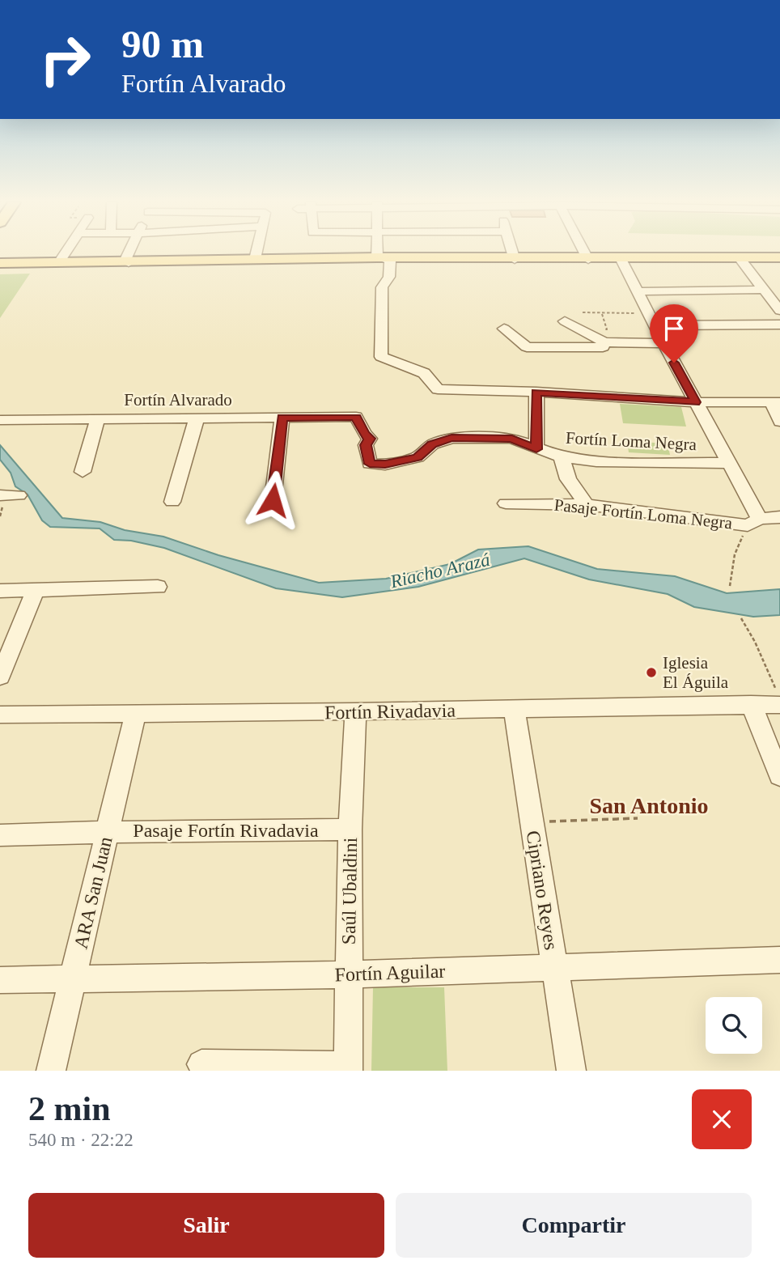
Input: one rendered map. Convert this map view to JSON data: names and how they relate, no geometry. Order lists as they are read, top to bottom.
{
  "streets": {
    "street": [
      "Fortín Alvarado",
      "Fortín Loma Negra",
      "Pasaje Fortín Loma Negra",
      "Fortín Rivadavia",
      "Pasaje Fortín Rivadavia",
      "Cipriano Reyes",
      "Saúl Ubaldini",
      "ARA San Juan",
      "Fortín Aguilar"
    ]
  },
  "crossings": [
    ["Fortín Alvarado", "Fortín Loma Negra"],
    ["Fortín Rivadavia", "Cipriano Reyes"],
    ["Fortín Rivadavia", "Saúl Ubaldini"],
    ["Fortín Rivadavia", "ARA San Juan"],
    ["Pasaje Fortín Rivadavia", "Saúl Ubaldini"],
    ["Pasaje Fortín Rivadavia", "ARA San Juan"],
    ["Cipriano Reyes", "Fortín Aguilar"],
    ["Saúl Ubaldini", "Fortín Aguilar"],
    ["ARA San Juan", "Fortín Aguilar"]
  ],
  "districts": ["San Antonio"],
  "water": ["Riacho Arazá"],
  "places": ["Iglesia El Águila"],
  "page": {
    "turn": ["90 m", "Fortín Alvarado"],
    "heading": ["2 min", "540 m · 22:22"],
    "buttons": ["Salir", "Compartir"]
  }
}
